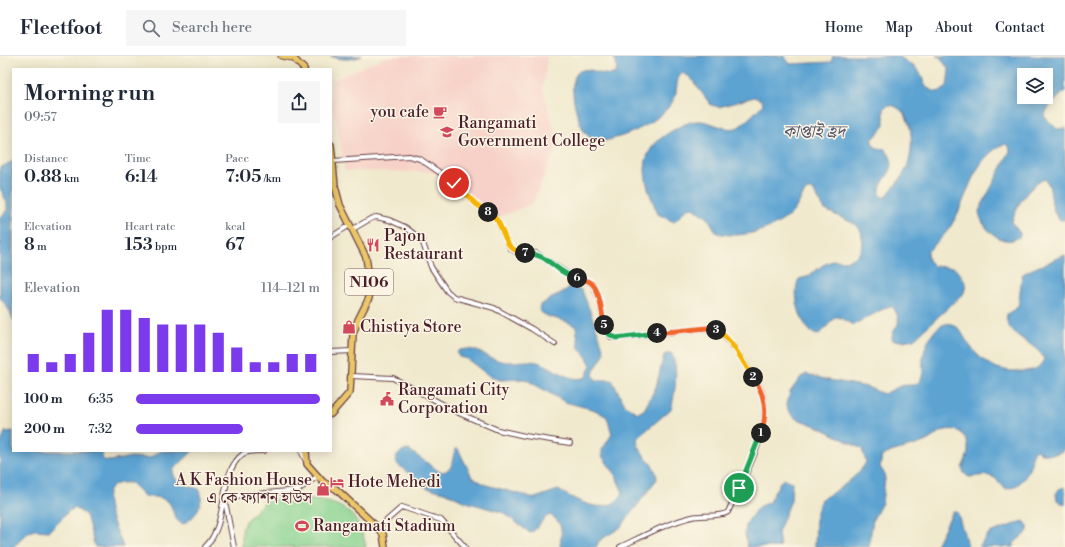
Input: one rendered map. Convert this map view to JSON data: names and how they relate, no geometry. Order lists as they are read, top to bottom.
{
  "streets": {
    "highway": ["N106"]
  },
  "water": ["কাপ্তাই হ্রদ"],
  "places": {
    "cafe": ["you cafe"],
    "school or university": ["Rangamati Government College"],
    "restaurant": ["Pajon Restaurant"],
    "shop": ["Chistiya Store", "A K Fashion House এ কে ফ্যাশন হাউস"],
    "public building": ["Rangamati City Corporation"],
    "hotel": ["Hote Mehedi"],
    "sports": ["Rangamati Stadium"]
  },
  "page": {
    "header": "Fleetfoot",
    "search": "Search here",
    "nav": [
      "Home",
      "Map",
      "About",
      "Contact"
    ],
    "heading": ["Morning run", "09:57"],
    "stats": [
      ["Distance", "0.88 km"],
      ["Time", "6:14"],
      ["Pace", "7:05 /km"],
      ["Elevation", "8 m"],
      ["Heart rate", "153 bpm"],
      ["kcal", "67"]
    ],
    "pins": [
      "8",
      "7",
      "6",
      "5",
      "3",
      "4",
      "2",
      "1"
    ],
    "chart": ["Elevation", "114–121 m"],
    "list": [
      {
        "name": "100 m",
        "note": "6:35"
      },
      {
        "name": "200 m",
        "note": "7:32"
      }
    ]
  }
}
